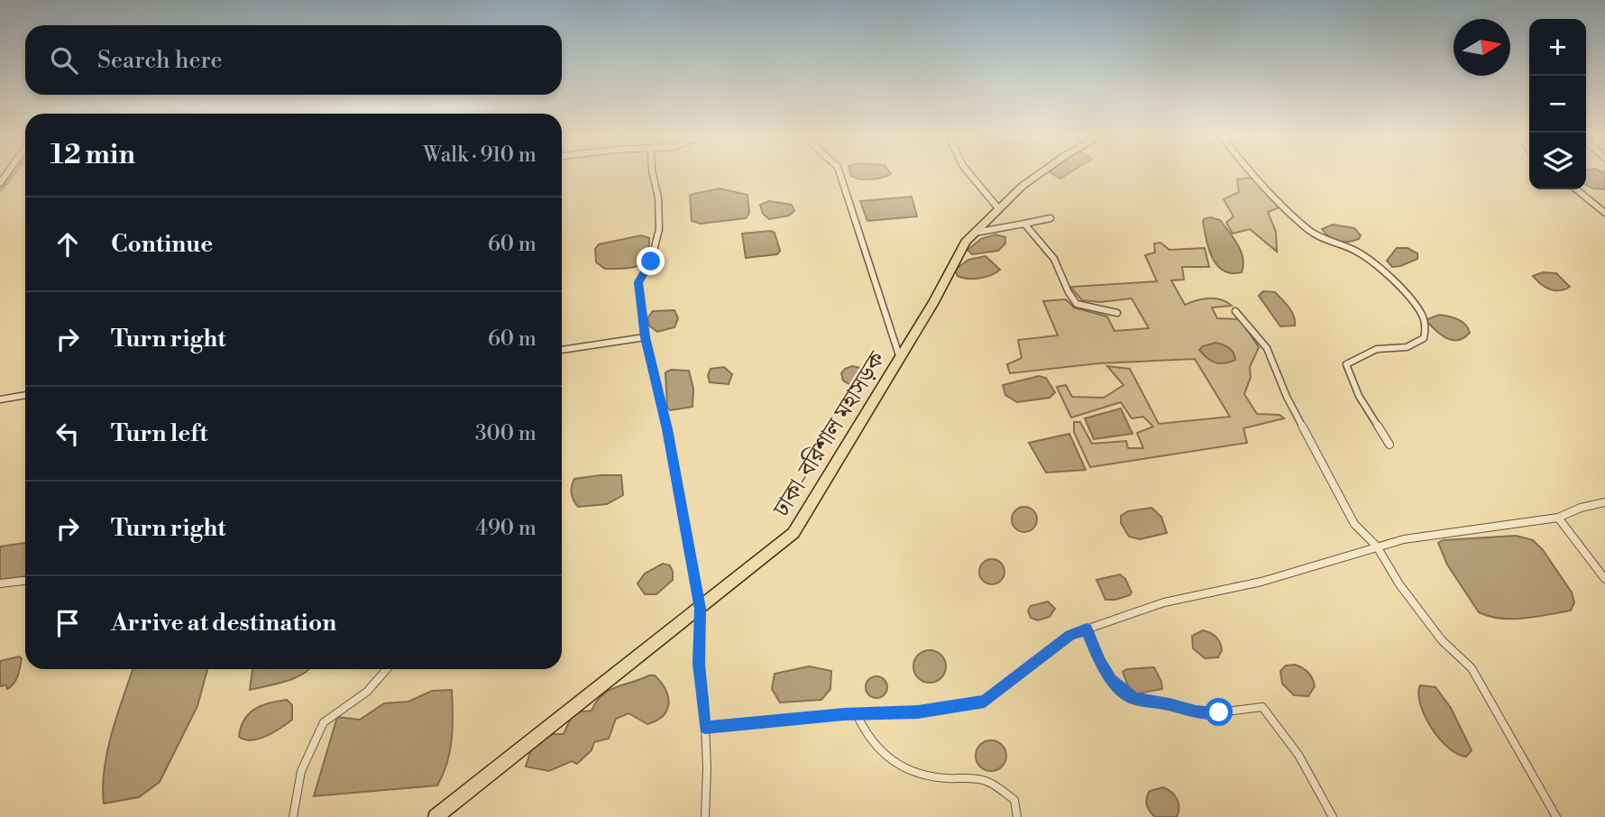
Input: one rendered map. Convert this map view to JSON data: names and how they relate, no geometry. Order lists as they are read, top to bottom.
{
  "streets": {
    "highway": ["ঢাকা-বরিশাল মহাসড়ক"]
  },
  "north": "right",
  "page": {
    "map_buttons": ["+", "−"],
    "search": "Search here",
    "heading": ["12 min", "Walk · 910 m"],
    "list": [
      ["Continue", "60 m"],
      ["Turn right", "60 m"],
      ["Turn left", "300 m"],
      ["Turn right", "490 m"],
      "Arrive at destination"
    ]
  }
}
